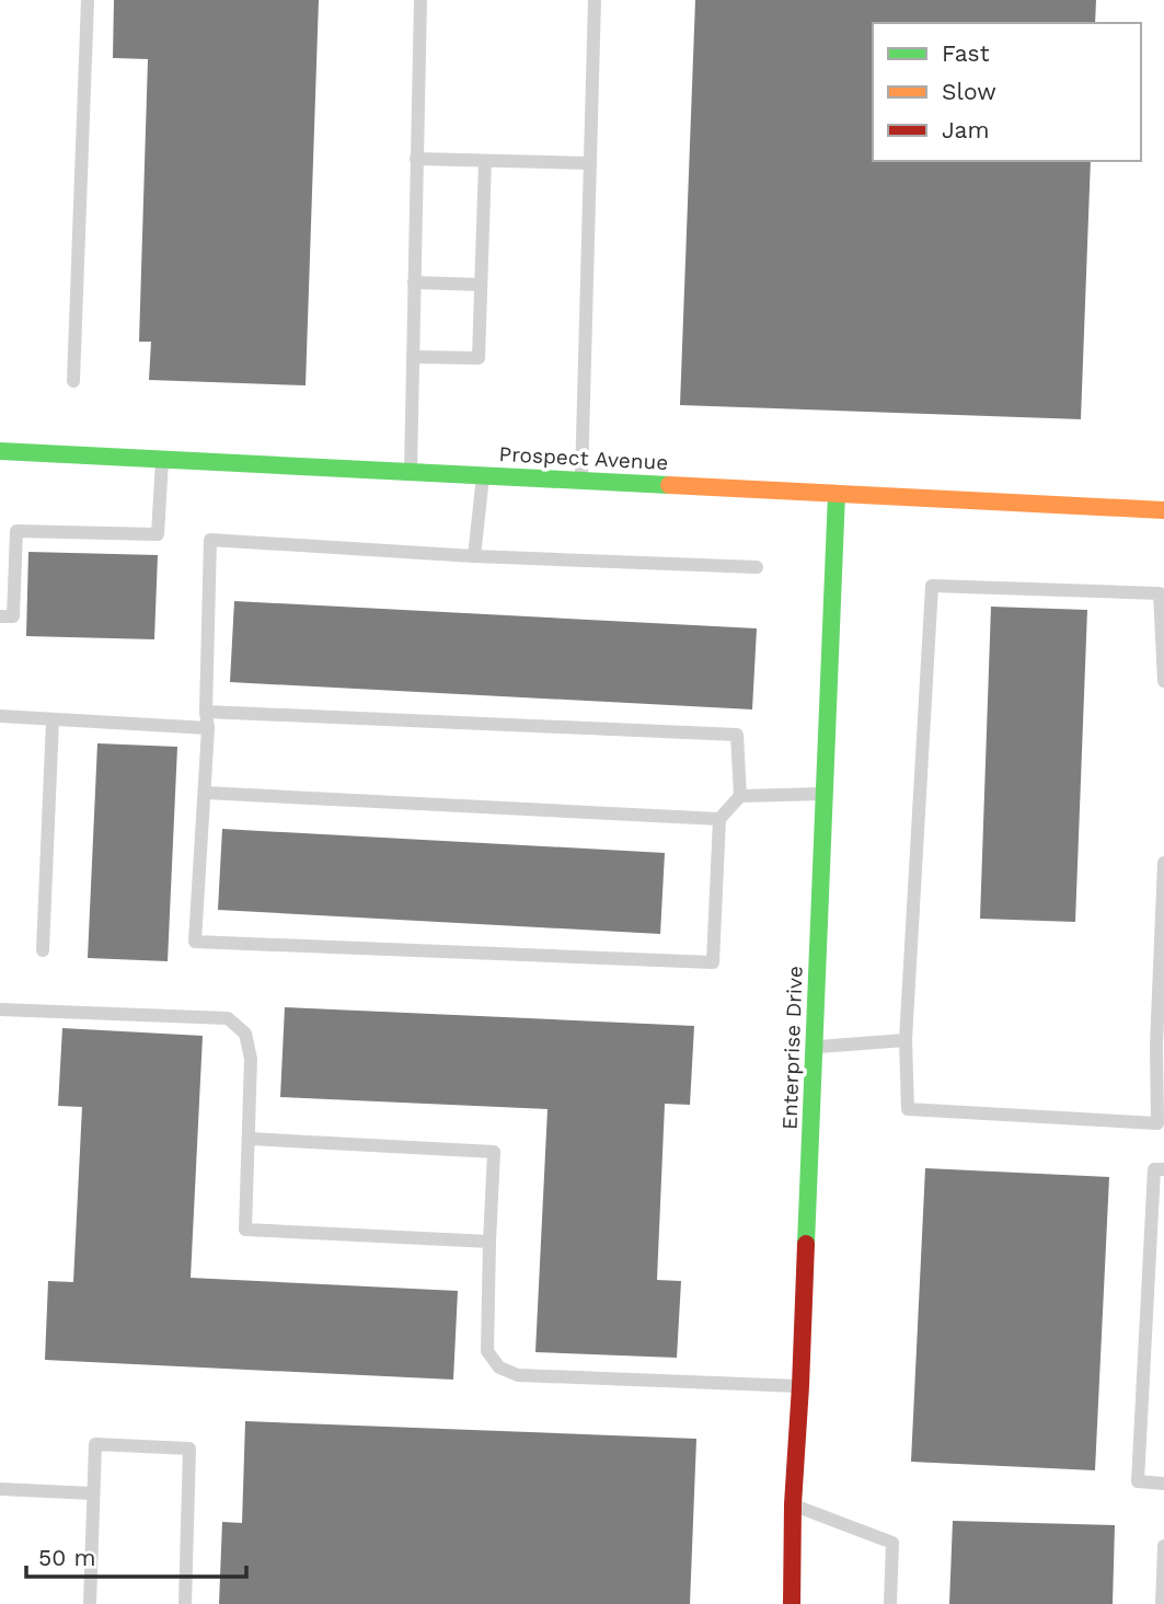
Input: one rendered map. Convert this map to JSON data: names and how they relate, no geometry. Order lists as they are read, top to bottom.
{
  "streets": {
    "street": ["Prospect Avenue", "Enterprise Drive"]
  },
  "crossings": [
    ["Prospect Avenue", "Enterprise Drive"]
  ],
  "legend": ["Fast", "Slow", "Jam"],
  "scale_bar": "50 m"
}
